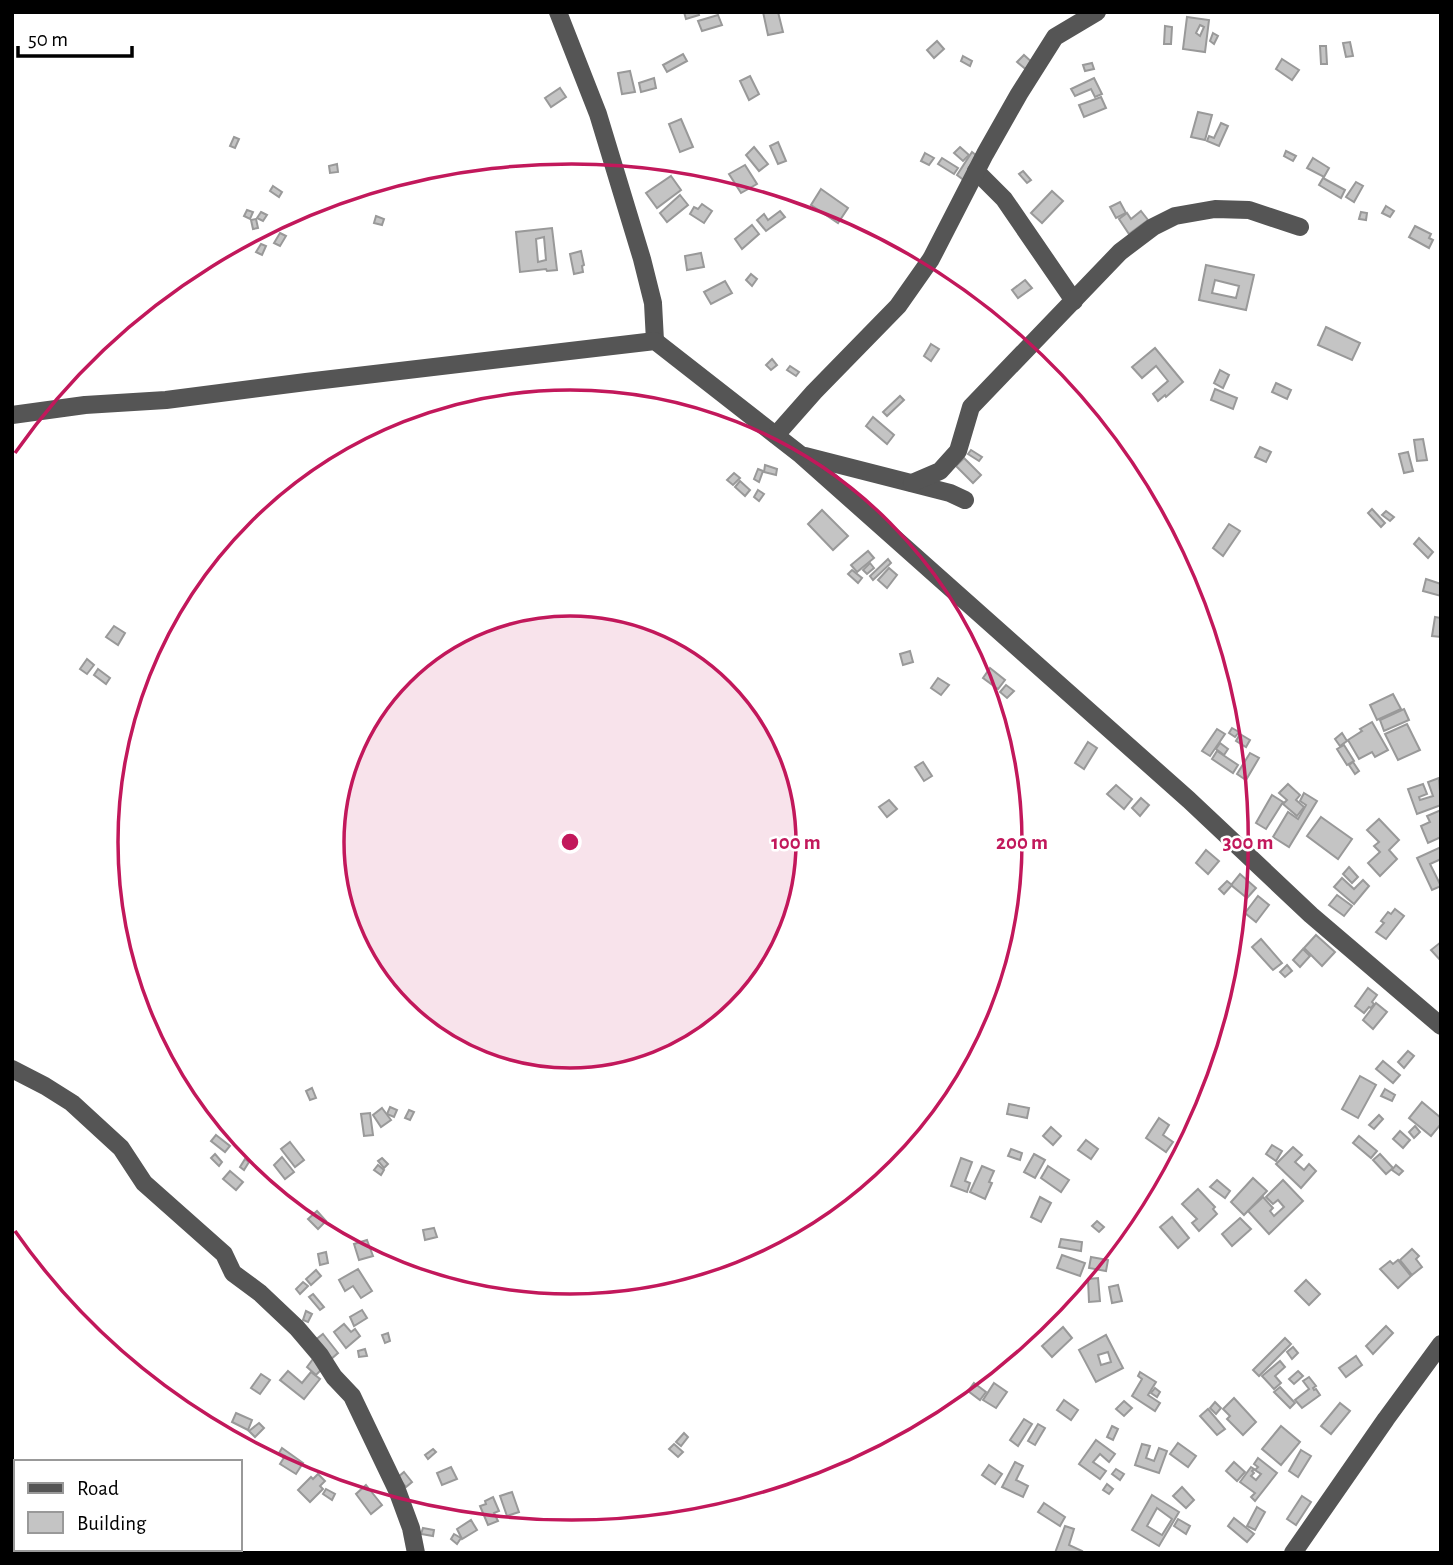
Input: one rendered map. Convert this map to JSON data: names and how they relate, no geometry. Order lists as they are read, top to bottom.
{
  "legend": ["Road", "Building"],
  "scale_bar": "50 m",
  "rings": ["100 m", "200 m", "300 m"]
}
